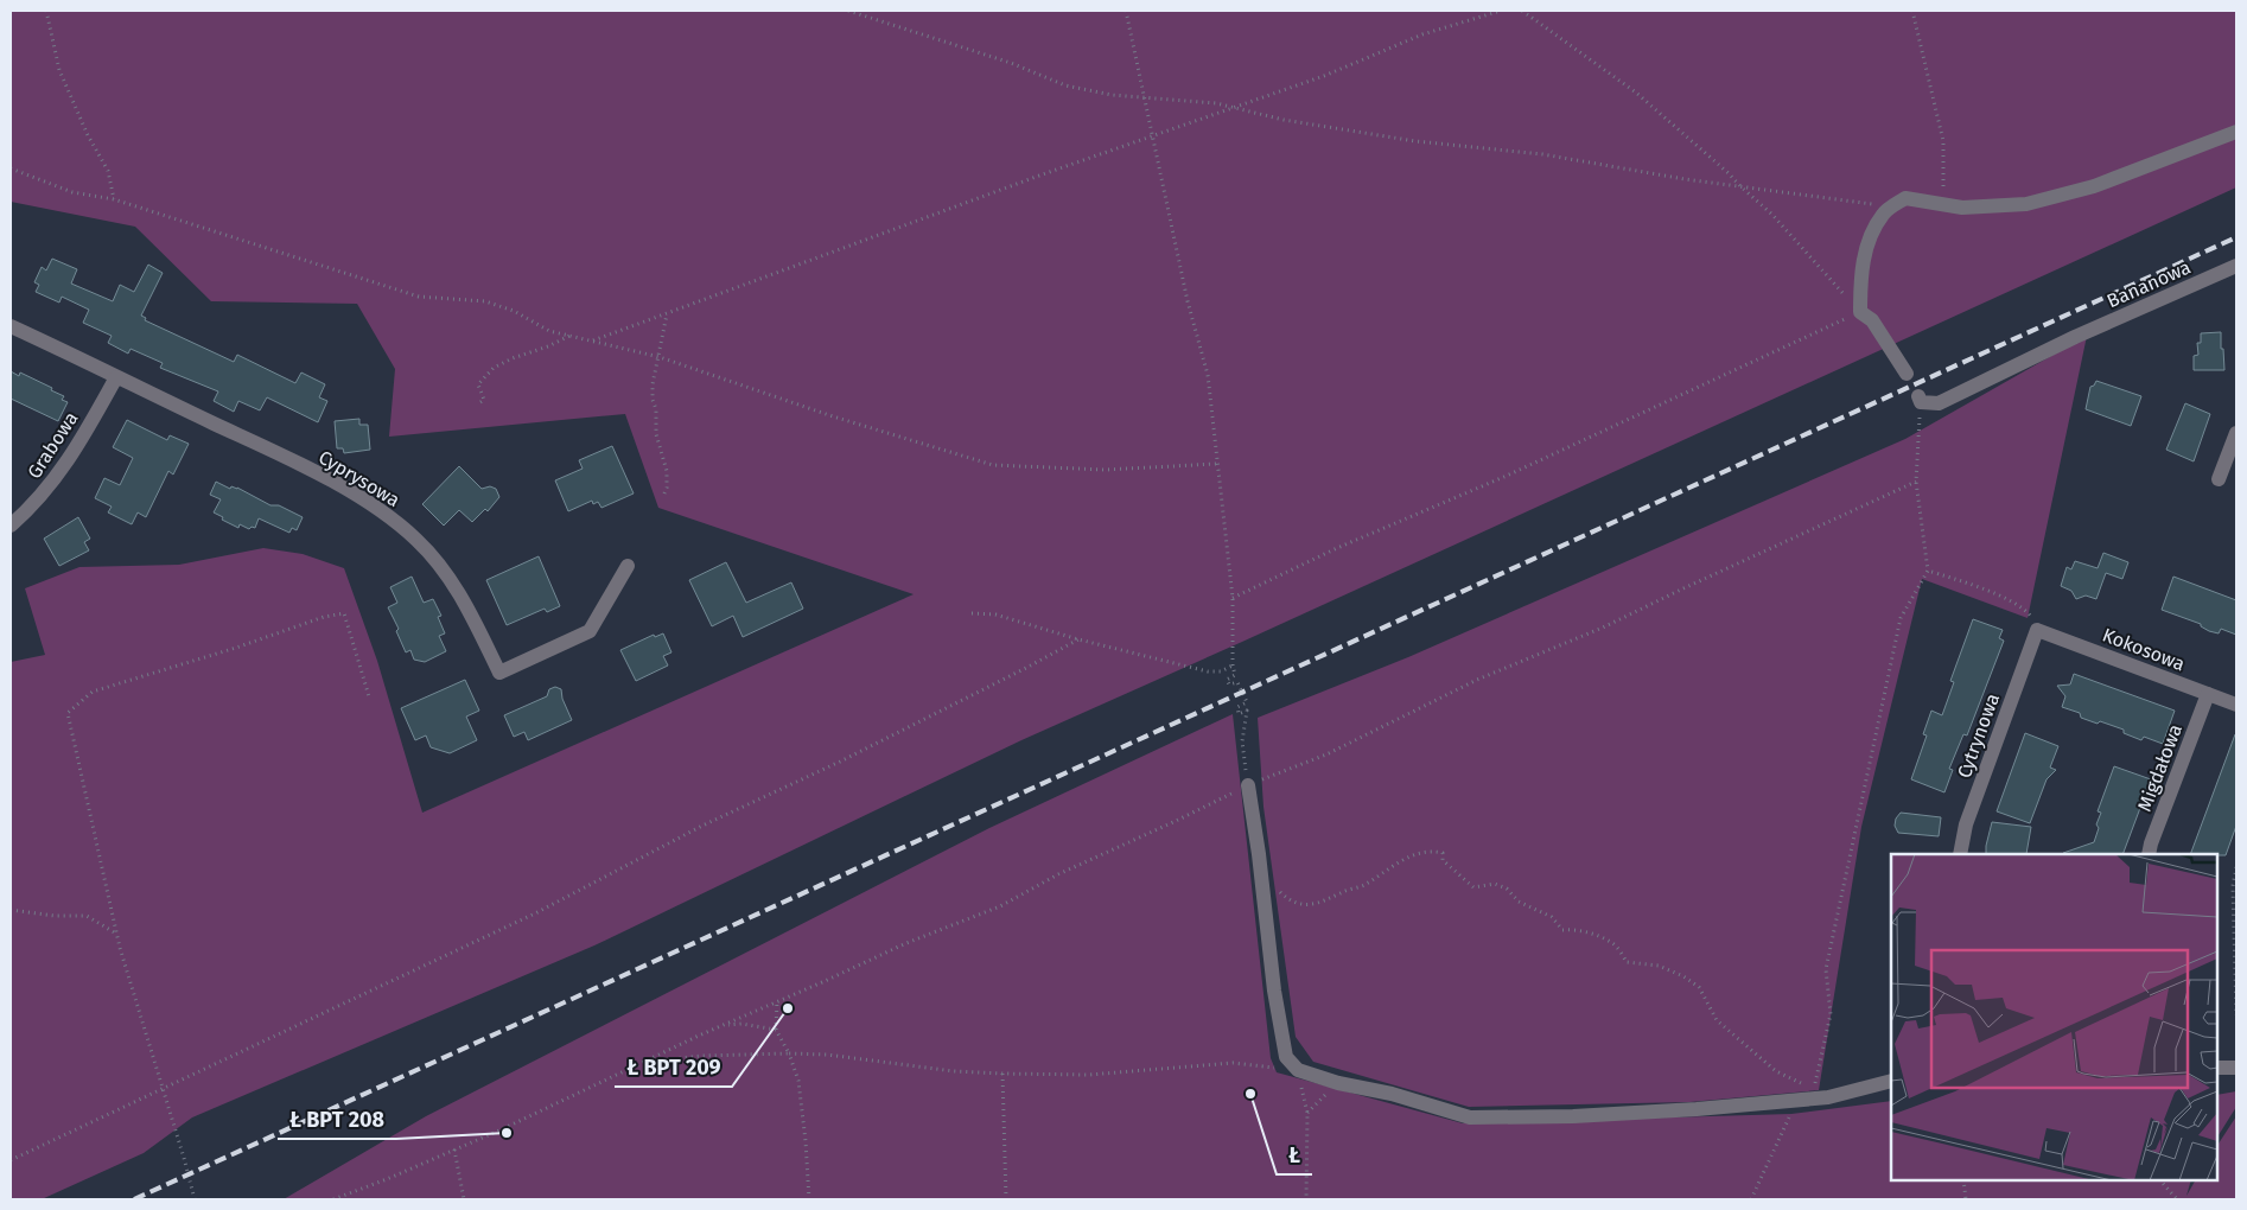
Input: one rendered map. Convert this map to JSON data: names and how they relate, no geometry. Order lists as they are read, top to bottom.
{
  "streets": {
    "street": [
      "Bananowa",
      "Grabowa",
      "Cyprysowa",
      "Kokosowa",
      "Cytrynowa",
      "Migdałowa"
    ]
  },
  "crossings": [
    ["Grabowa", "Cyprysowa"],
    ["Kokosowa", "Cytrynowa"],
    ["Kokosowa", "Migdałowa"]
  ],
  "places": ["Ł BPT 209", "Ł", "Ł BPT 208"]
}
